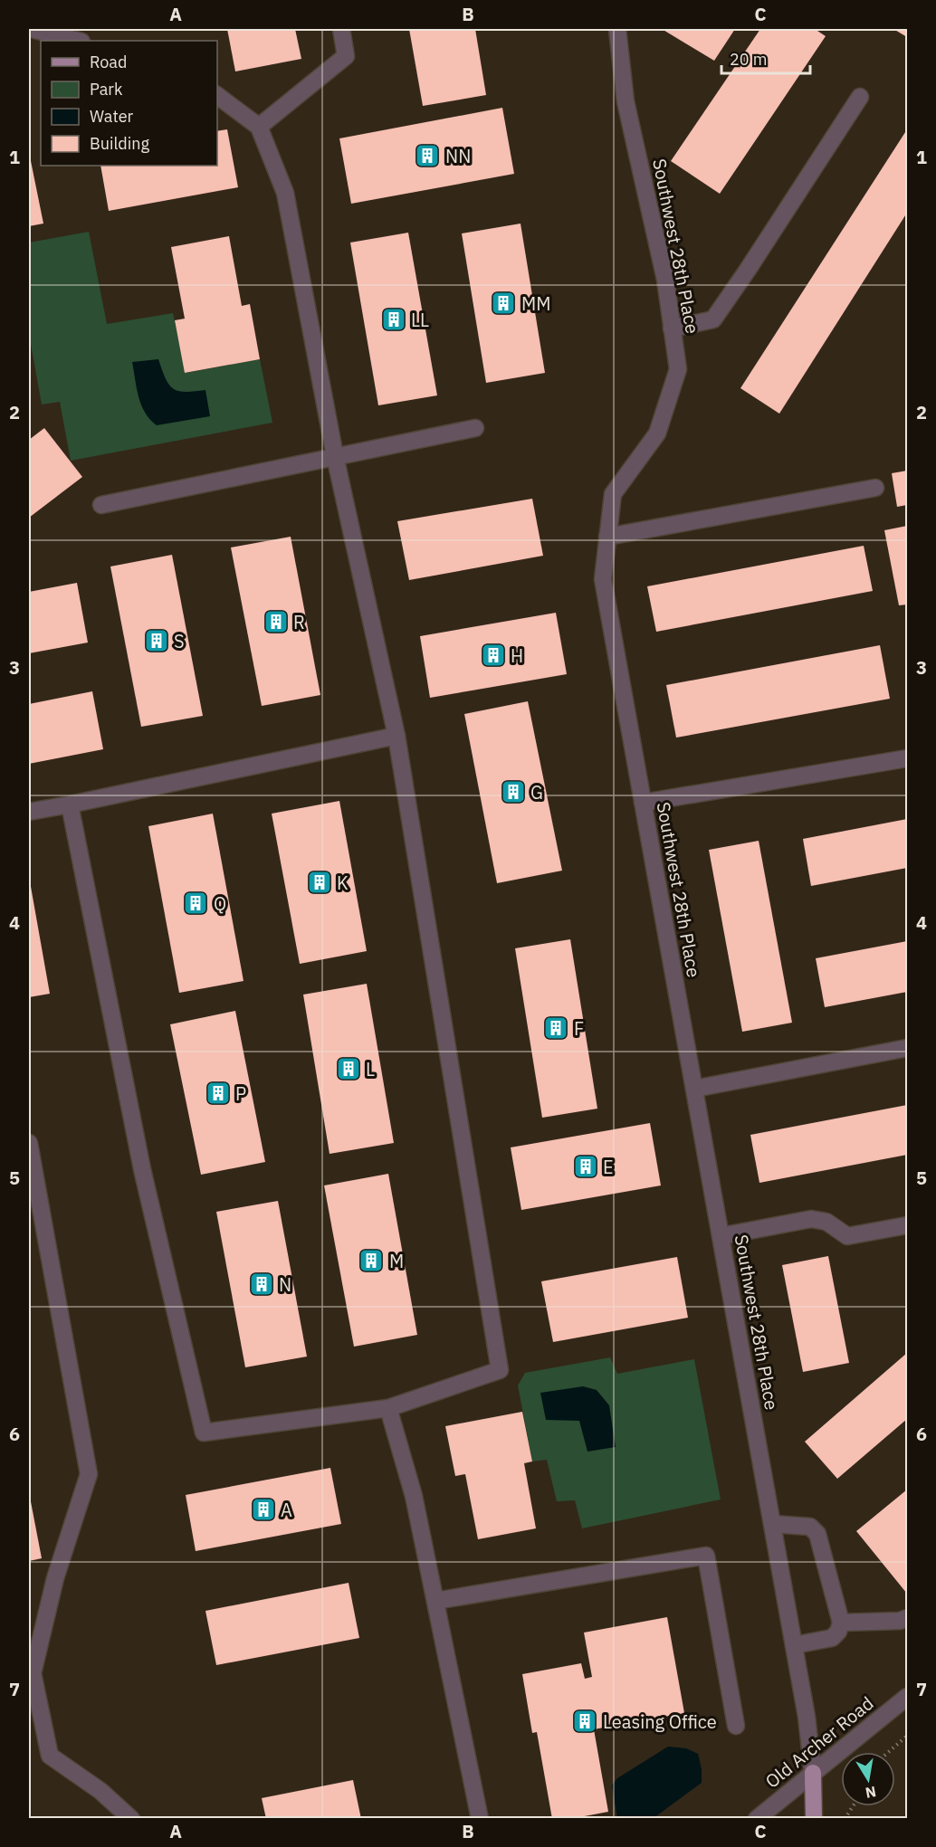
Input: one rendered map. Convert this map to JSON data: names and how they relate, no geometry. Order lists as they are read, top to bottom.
{
  "streets": {
    "street": ["Southwest 28th Place", "Old Archer Road"]
  },
  "crossings": [
    ["Southwest 28th Place", "Old Archer Road"]
  ],
  "places": {
    "building": [
      "NN",
      "MM",
      "LL",
      "R",
      "S",
      "H",
      "G",
      "K",
      "Q",
      "F",
      "L",
      "P",
      "E",
      "M",
      "N",
      "A",
      "Leasing Office"
    ]
  },
  "legend": [
    "Road",
    "Park",
    "Water",
    "Building"
  ],
  "scale_bar": "20 m",
  "north": "bottom",
  "grid": {
    "columns": ["A", "B", "C"],
    "rows": [
      "1",
      "2",
      "3",
      "4",
      "5",
      "6",
      "7"
    ]
  }
}
